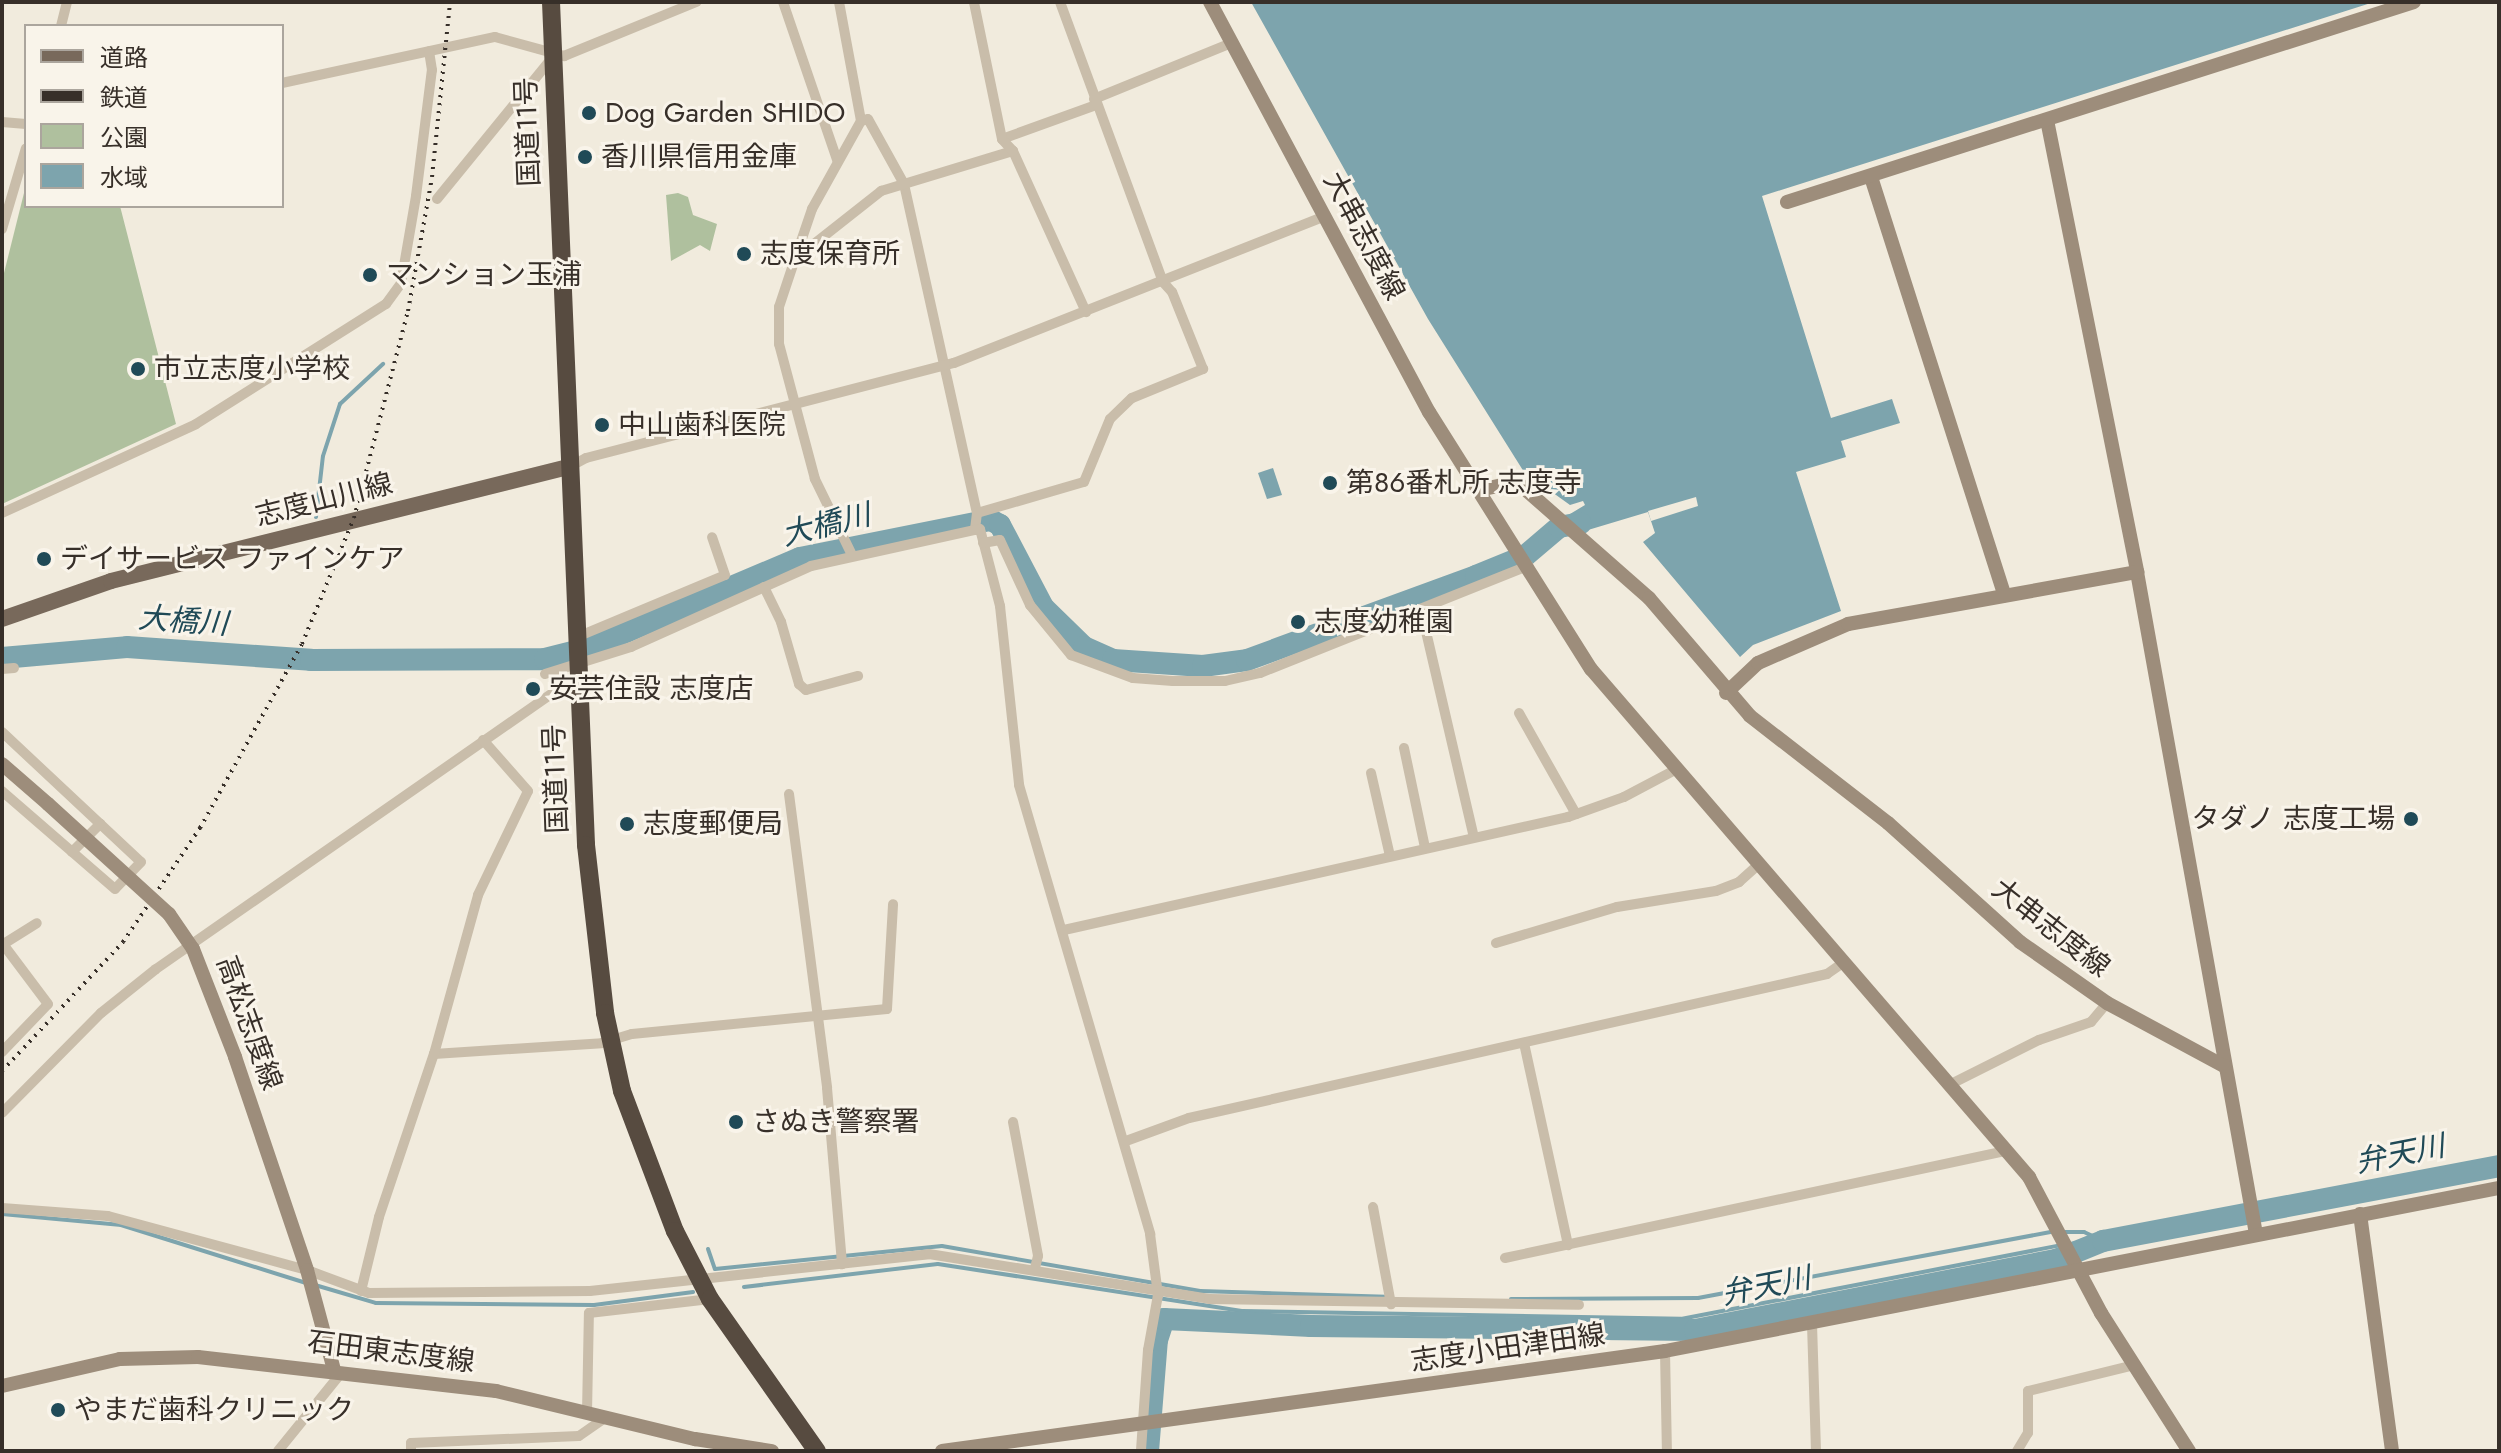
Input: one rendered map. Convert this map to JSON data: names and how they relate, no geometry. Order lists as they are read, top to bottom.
{
  "streets": {
    "highway": ["国道11号"],
    "main road": [
      "大串志度線",
      "志度山川線",
      "高松志度線",
      "志度小田津田線",
      "石田東志度線"
    ]
  },
  "crossings": [
    ["国道11号", "志度山川線"],
    ["大串志度線", "志度小田津田線"],
    ["高松志度線", "石田東志度線"]
  ],
  "water": ["大橋川", "弁天川"],
  "places": [
    "Dog Garden SHIDO",
    "香川県信用金庫",
    "志度保育所",
    "マンション玉浦",
    "市立志度小学校",
    "中山歯科医院",
    "第86番札所 志度寺",
    "デイサービス ファインケア",
    "志度幼稚園",
    "安芸住設 志度店",
    "タダノ 志度工場",
    "志度郵便局",
    "さぬき警察署",
    "やまだ歯科クリニック"
  ],
  "legend": [
    "道路",
    "鉄道",
    "公園",
    "水域"
  ]
}
